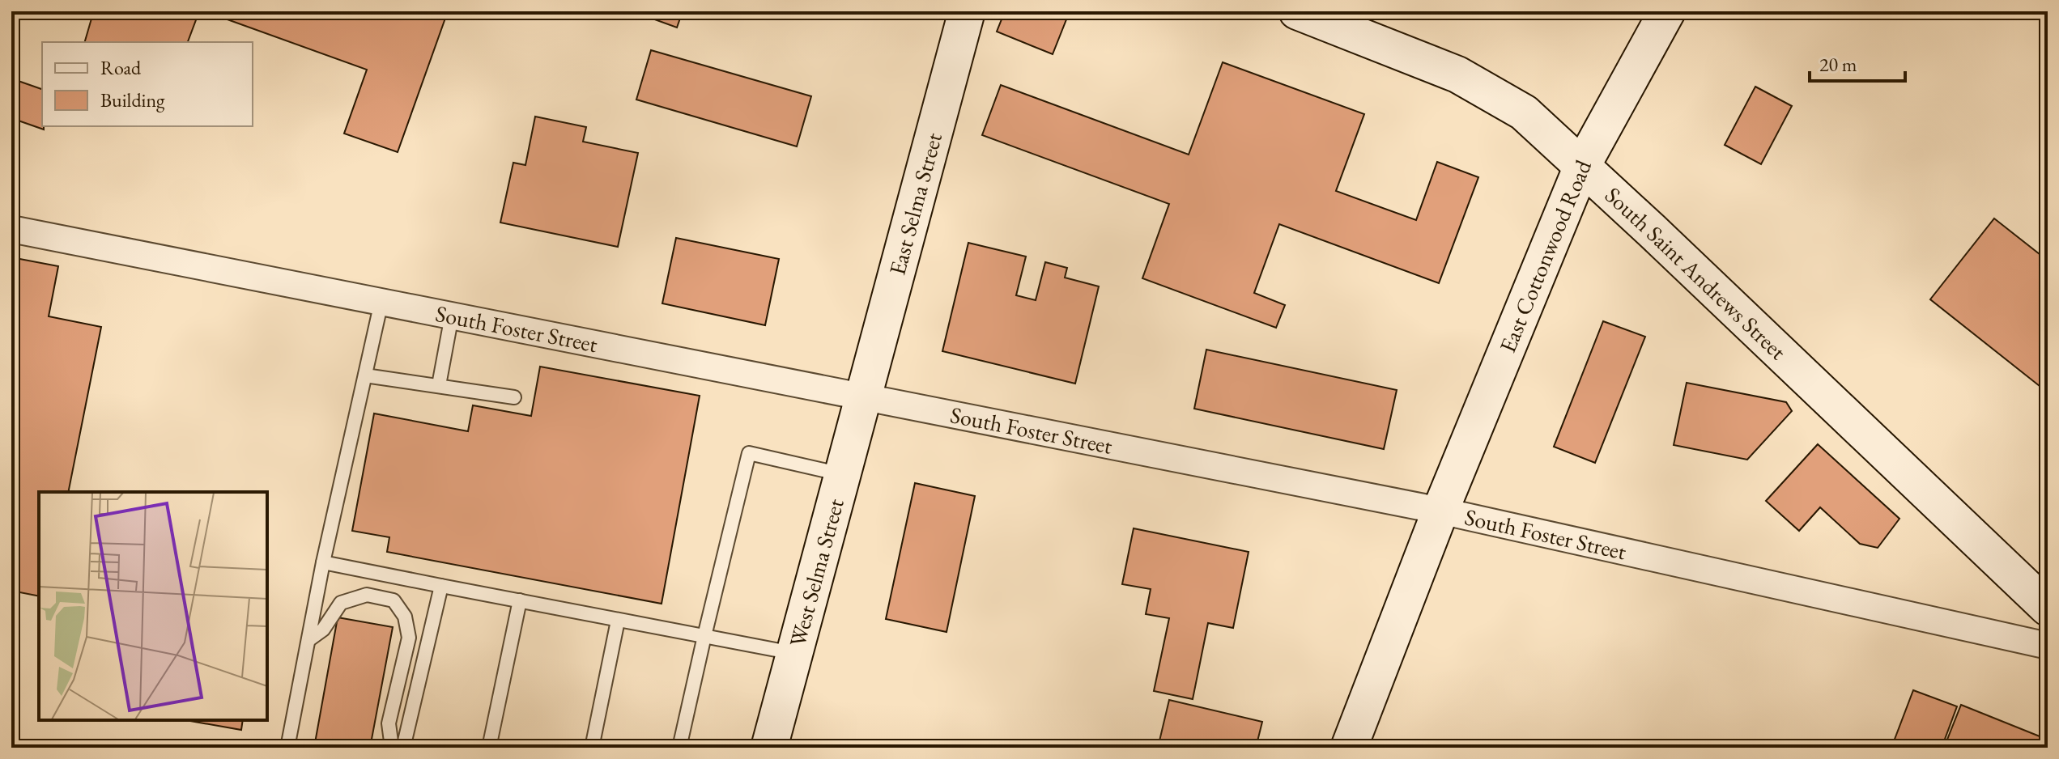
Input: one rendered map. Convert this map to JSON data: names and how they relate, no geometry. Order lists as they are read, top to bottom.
{
  "streets": {
    "street": [
      "East Selma Street",
      "East Cottonwood Road",
      "South Saint Andrews Street",
      "South Foster Street",
      "West Selma Street"
    ]
  },
  "crossings": [
    ["East Selma Street", "South Foster Street"],
    ["East Selma Street", "West Selma Street"],
    ["East Cottonwood Road", "South Saint Andrews Street"],
    ["East Cottonwood Road", "South Foster Street"],
    ["South Foster Street", "West Selma Street"]
  ],
  "legend": ["Road", "Building"],
  "scale_bar": "20 m"
}
